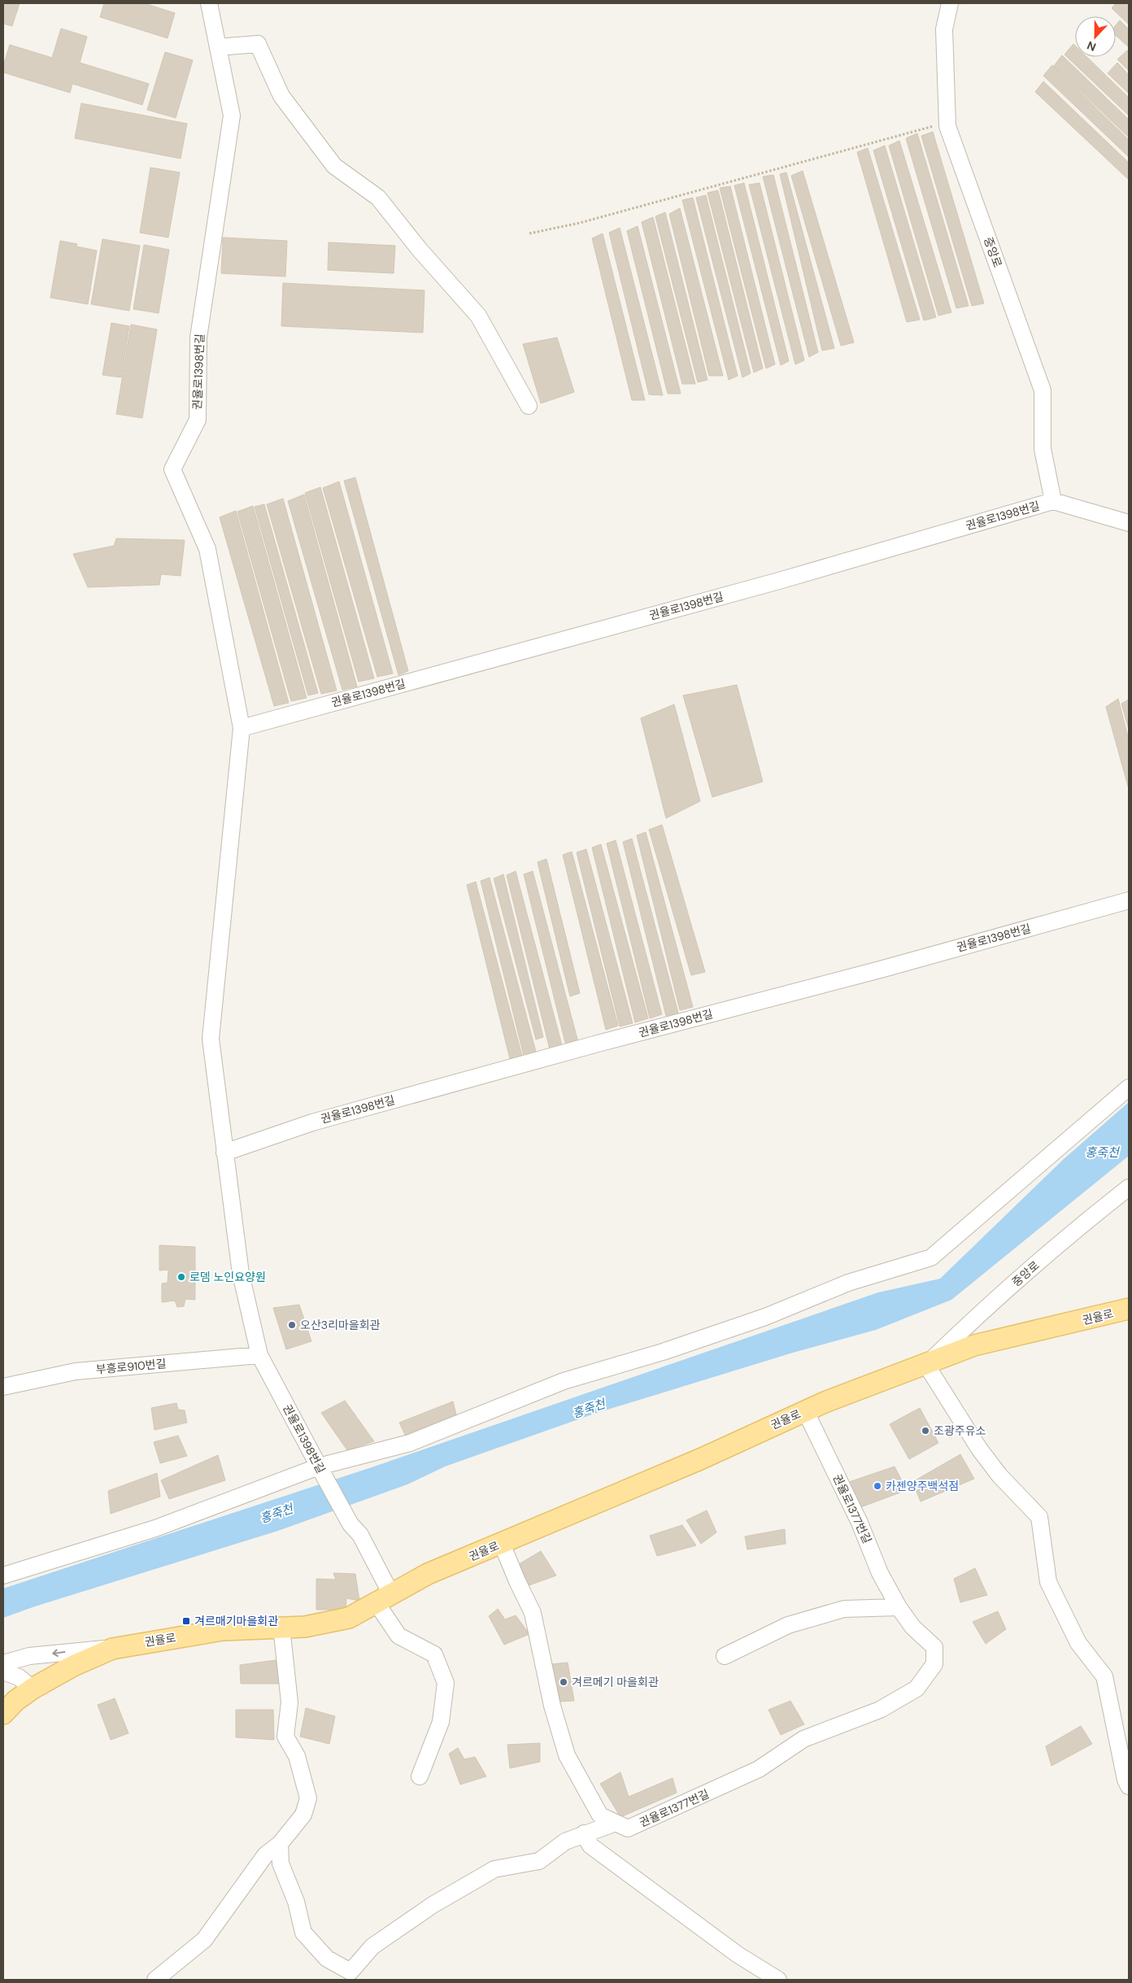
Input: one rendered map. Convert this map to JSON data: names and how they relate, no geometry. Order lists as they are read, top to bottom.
{
  "streets": {
    "main road": ["권율로"],
    "street": [
      "중앙로",
      "권율로1398번길",
      "부흥로910번길",
      "권율로1377번길"
    ]
  },
  "crossings": [
    ["중앙로", "권율로1398번길"],
    ["중앙로", "권율로"],
    ["권율로1398번길", "권율로"],
    ["권율로1398번길", "부흥로910번길"],
    ["권율로", "권율로1377번길"]
  ],
  "water": ["홍죽천"],
  "places": {
    "other": [
      "로뎀 노인요양원",
      "오산3리마을회관",
      "조광주유소",
      "카젠양주백석점",
      "겨르메기 마을회관"
    ],
    "transit": ["겨르매기마을회관"]
  },
  "north": "bottom"
}
